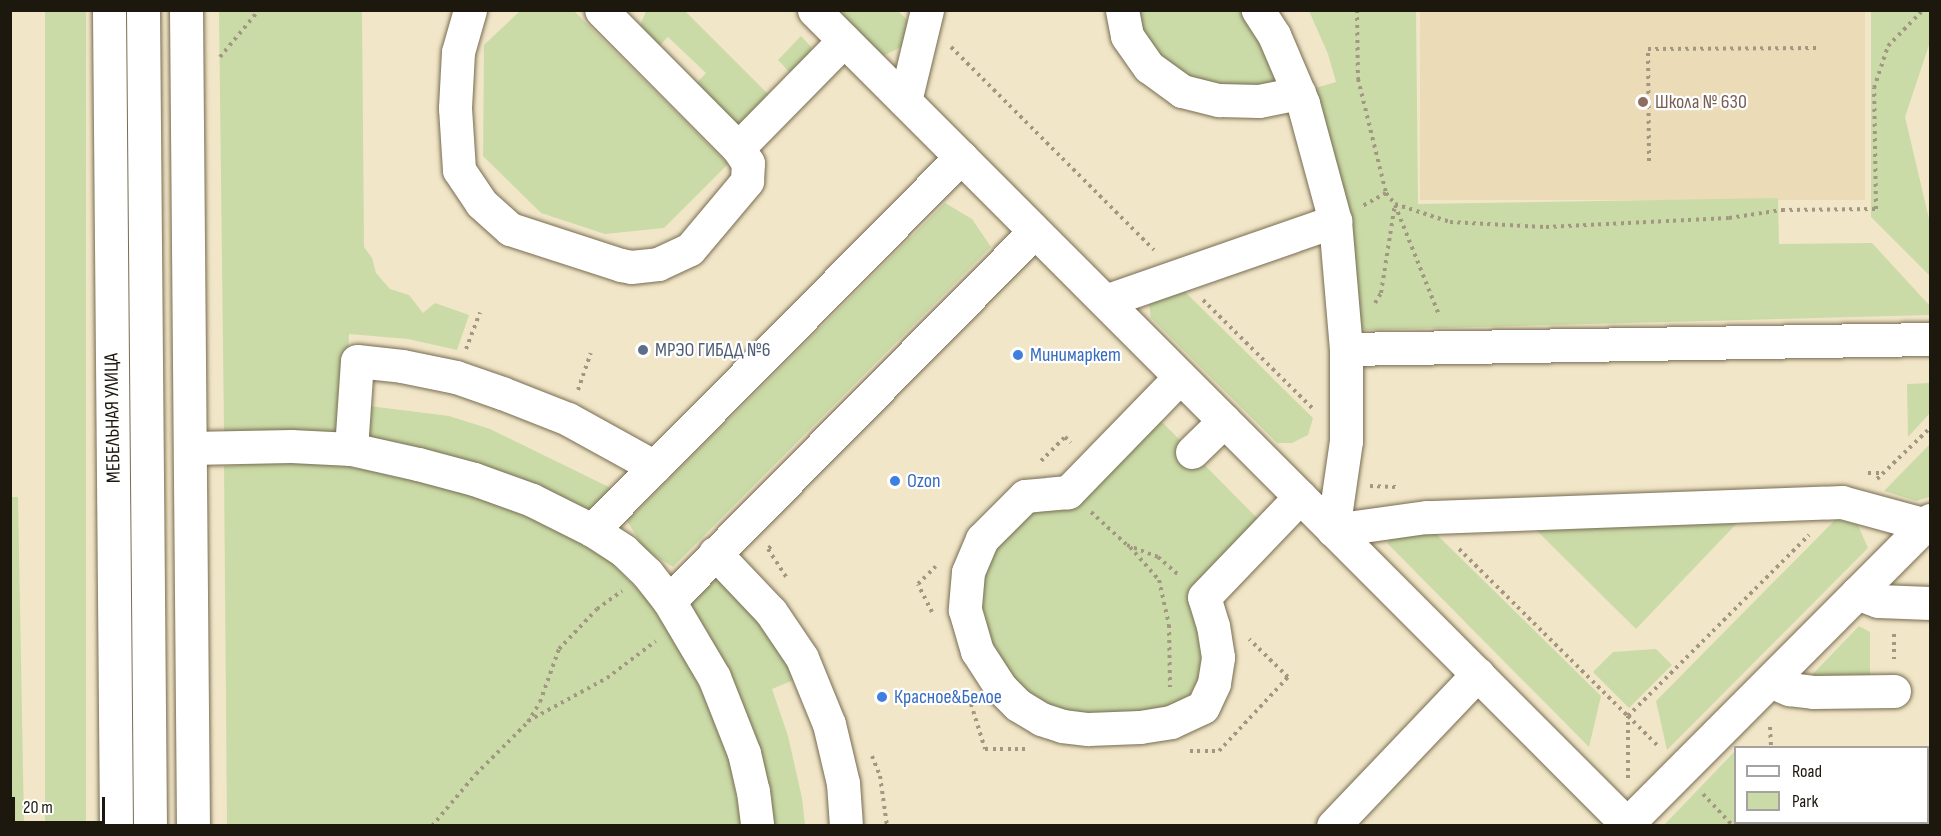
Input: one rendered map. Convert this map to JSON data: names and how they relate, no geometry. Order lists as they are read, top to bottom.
{
  "streets": {
    "street": ["МЕБЕЛЬНАЯ УЛИЦА"]
  },
  "places": [
    "Школа № 630",
    "МРЭО ГИБДД №6",
    "Минимаркет",
    "Ozon",
    "Красное&Белое"
  ],
  "legend": ["Road", "Park"],
  "scale_bar": "20 m"
}
